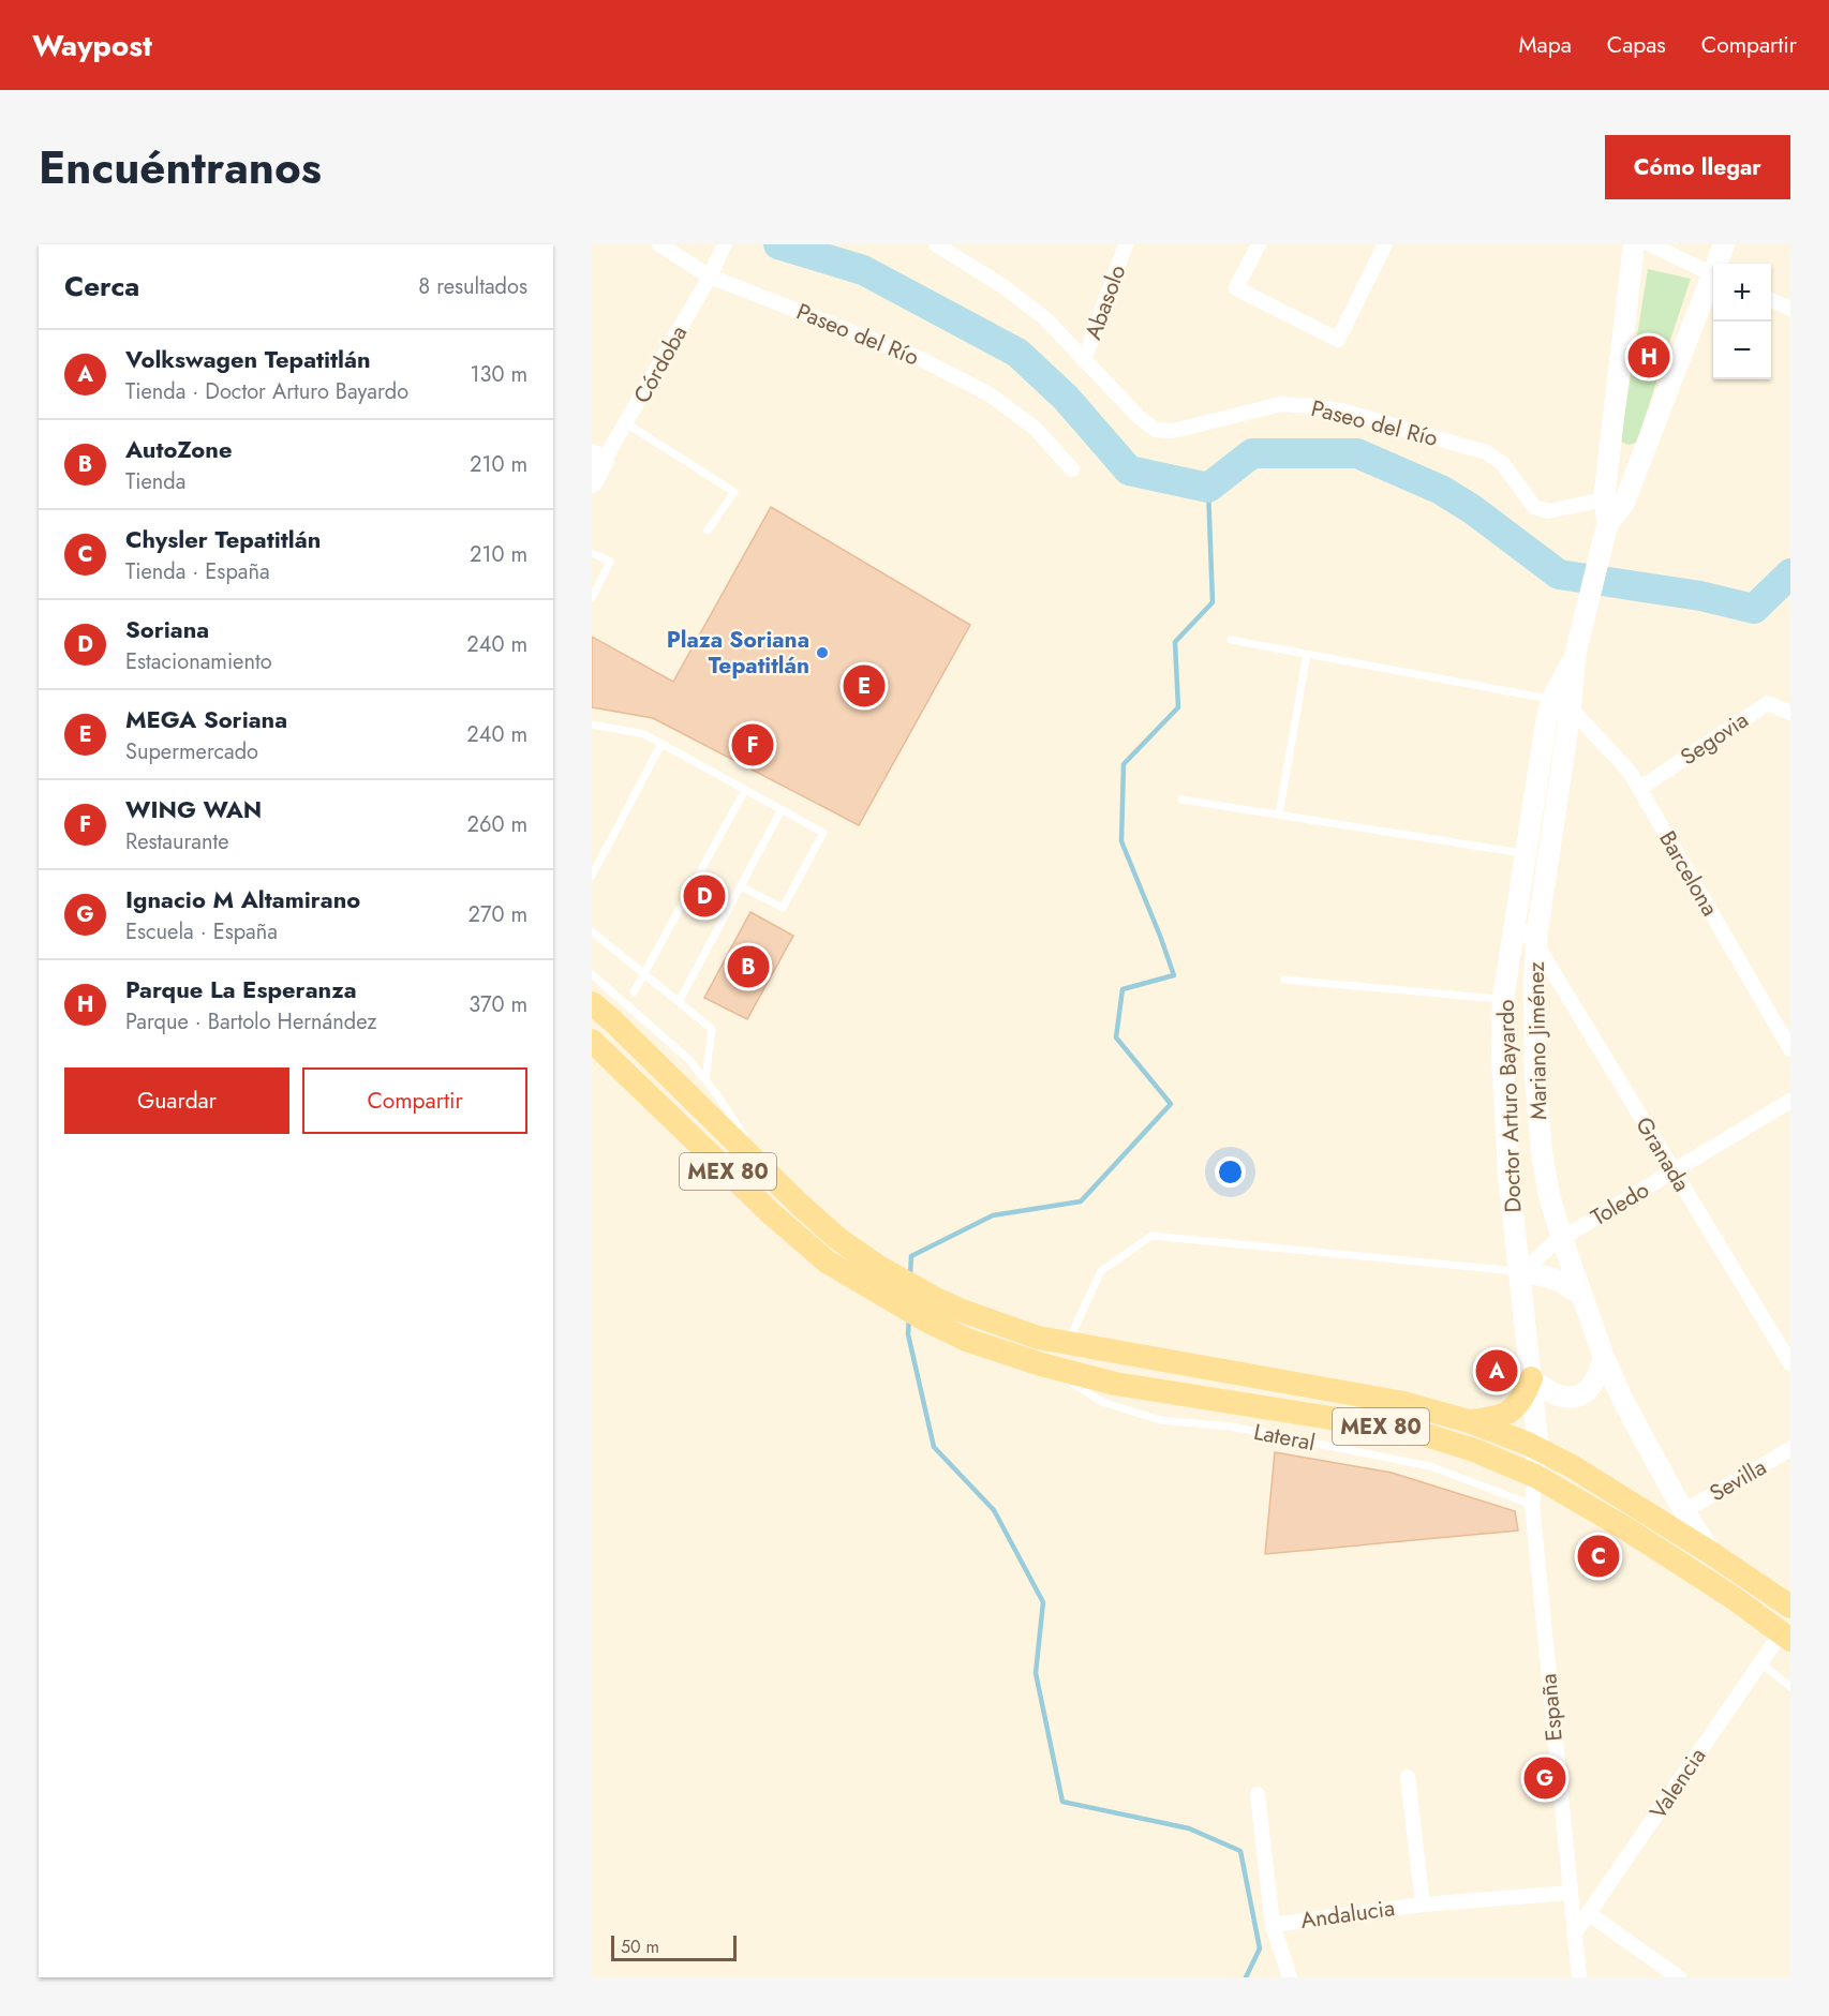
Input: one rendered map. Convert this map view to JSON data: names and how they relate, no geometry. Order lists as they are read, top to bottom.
{
  "streets": {
    "main road": ["MEX 80"],
    "street": [
      "Abasolo",
      "Paseo del Río",
      "Córdoba",
      "Segovia",
      "Barcelona",
      "Mariano Jiménez",
      "Doctor Arturo Bayardo",
      "Granada",
      "Toledo",
      "Sevilla",
      "España",
      "Valencia",
      "Andalucia"
    ],
    "lane": ["Lateral"]
  },
  "crossings": [
    ["Abasolo", "Paseo del Río"],
    ["Paseo del Río", "Córdoba"],
    ["Paseo del Río", "Mariano Jiménez"],
    ["Segovia", "Barcelona"],
    ["Barcelona", "Mariano Jiménez"],
    ["Mariano Jiménez", "Doctor Arturo Bayardo"],
    ["Mariano Jiménez", "Granada"],
    ["Mariano Jiménez", "MEX 80"],
    ["Mariano Jiménez", "Toledo"],
    ["Mariano Jiménez", "Sevilla"],
    ["Doctor Arturo Bayardo", "Granada"],
    ["Doctor Arturo Bayardo", "MEX 80"],
    ["Doctor Arturo Bayardo", "Toledo"],
    ["Doctor Arturo Bayardo", "España"],
    ["Granada", "Toledo"],
    ["MEX 80", "Lateral"],
    ["MEX 80", "España"],
    ["MEX 80", "Valencia"],
    ["Lateral", "España"],
    ["España", "Valencia"],
    ["España", "Andalucia"]
  ],
  "places": ["Plaza Soriana Tepatitlán"],
  "scale_bar": "50 m",
  "page": {
    "header": "Waypost",
    "nav": ["Mapa", "Capas", "Compartir"],
    "title": "Encuéntranos",
    "buttons": [
      "Cómo llegar",
      ["Guardar", "Compartir"]
    ],
    "heading": ["Cerca", "8 resultados"],
    "map_buttons": ["+", "−"],
    "list": [
      {
        "mark": "A",
        "name": "Volkswagen Tepatitlán",
        "note": "Tienda · Doctor Arturo Bayardo",
        "value": "130 m"
      },
      {
        "mark": "B",
        "name": "AutoZone",
        "note": "Tienda",
        "value": "210 m"
      },
      {
        "mark": "C",
        "name": "Chysler Tepatitlán",
        "note": "Tienda · España",
        "value": "210 m"
      },
      {
        "mark": "D",
        "name": "Soriana",
        "note": "Estacionamiento",
        "value": "240 m"
      },
      {
        "mark": "E",
        "name": "MEGA Soriana",
        "note": "Supermercado",
        "value": "240 m"
      },
      {
        "mark": "F",
        "name": "WING WAN",
        "note": "Restaurante",
        "value": "260 m"
      },
      {
        "mark": "G",
        "name": "Ignacio M Altamirano",
        "note": "Escuela · España",
        "value": "270 m"
      },
      {
        "mark": "H",
        "name": "Parque La Esperanza",
        "note": "Parque · Bartolo Hernández",
        "value": "370 m"
      }
    ],
    "pins": [
      "H",
      "E",
      "F",
      "D",
      "B",
      "A",
      "C",
      "G"
    ],
    "scale": "50 m"
  }
}
